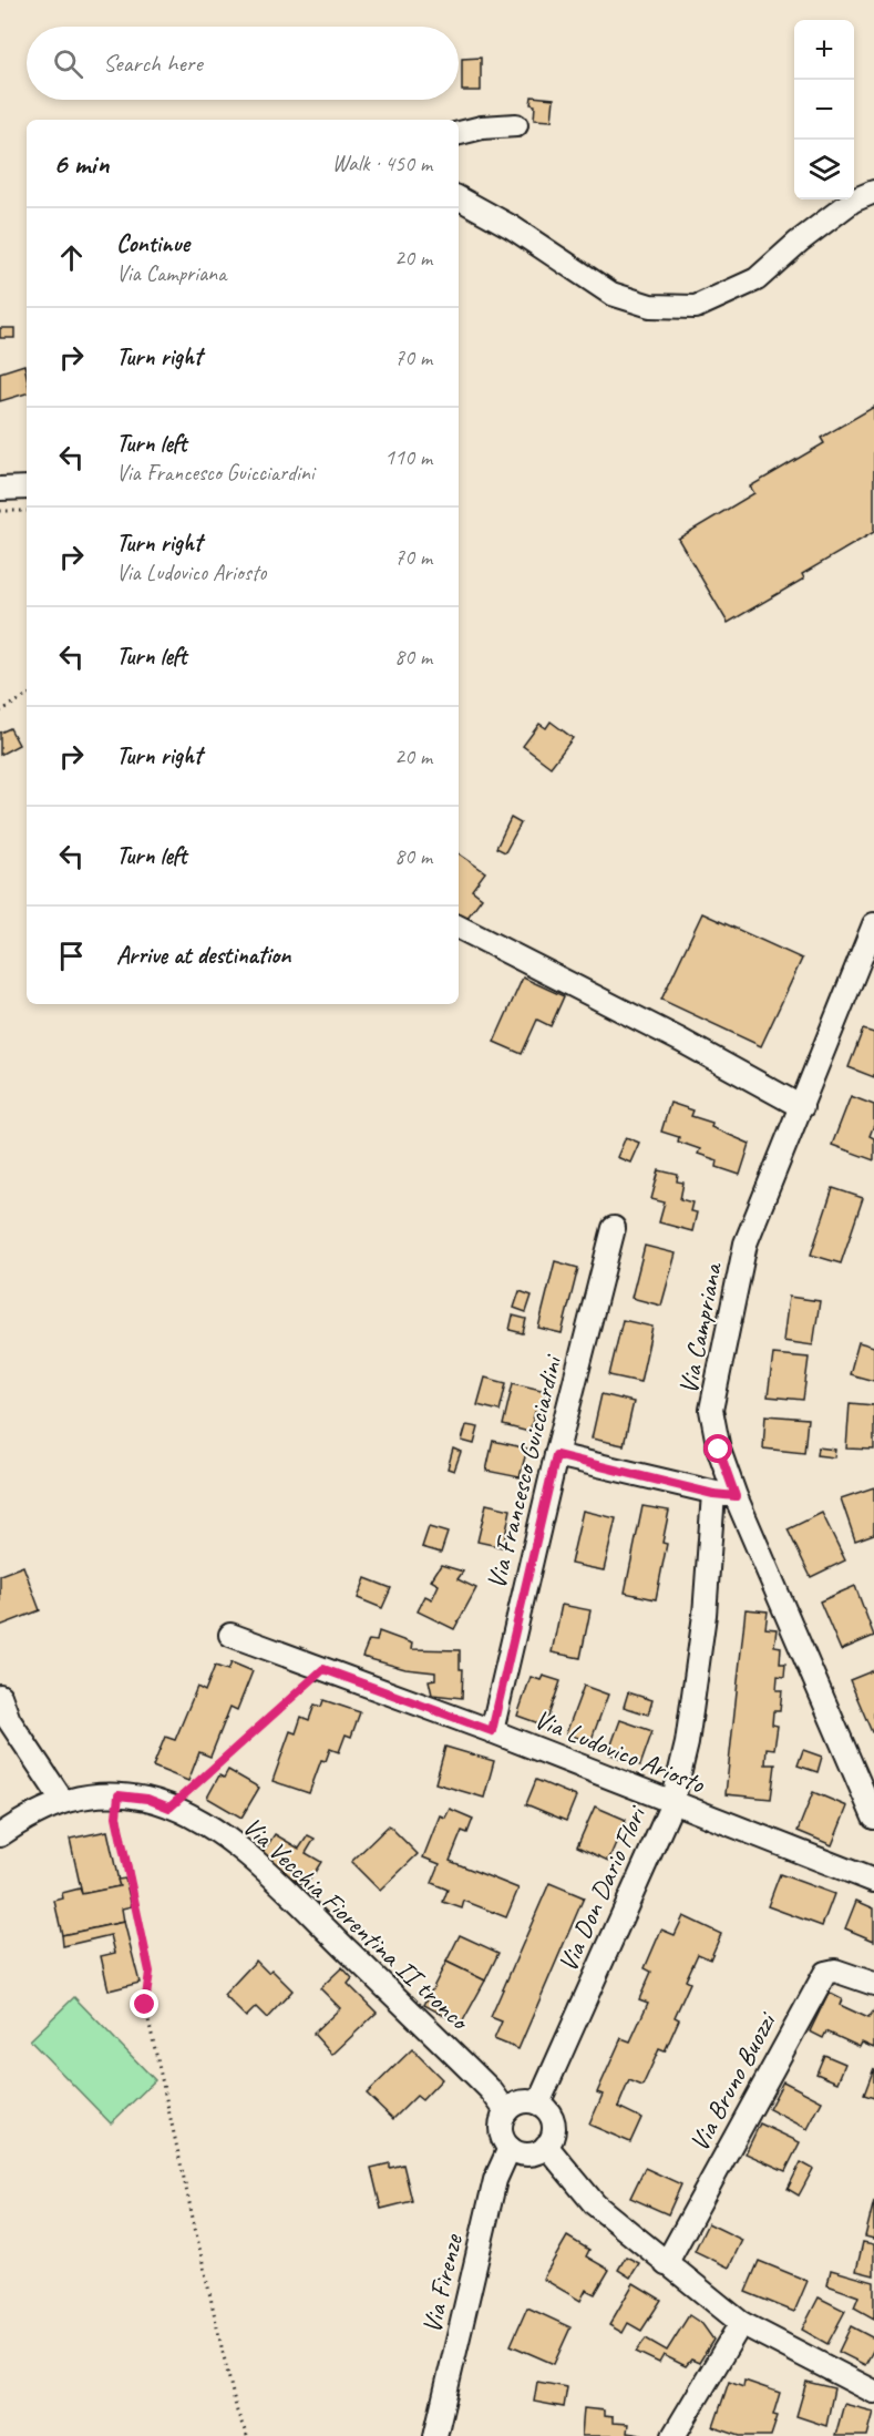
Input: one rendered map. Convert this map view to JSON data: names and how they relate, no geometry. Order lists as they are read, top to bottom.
{
  "streets": {
    "street": [
      "Via Campriana",
      "Via Francesco Guicciardini",
      "Via Ludovico Ariosto",
      "Via Don Dario Flori",
      "Via Vecchia Fiorentina II tronco",
      "Via Bruno Buozzi",
      "Via Firenze"
    ]
  },
  "crossings": [
    ["Via Francesco Guicciardini", "Via Ludovico Ariosto"],
    ["Via Ludovico Ariosto", "Via Don Dario Flori"],
    ["Via Don Dario Flori", "Via Vecchia Fiorentina II tronco"],
    ["Via Don Dario Flori", "Via Firenze"],
    ["Via Vecchia Fiorentina II tronco", "Via Firenze"]
  ],
  "page": {
    "map_buttons": ["+", "−"],
    "search": "Search here",
    "heading": ["6 min", "Walk · 450 m"],
    "list": [
      ["Continue", "Via Campriana", "20 m"],
      ["Turn right", "70 m"],
      ["Turn left", "Via Francesco Guicciardini", "110 m"],
      ["Turn right", "Via Ludovico Ariosto", "70 m"],
      ["Turn left", "80 m"],
      ["Turn right", "20 m"],
      ["Turn left", "80 m"],
      "Arrive at destination"
    ]
  }
}
